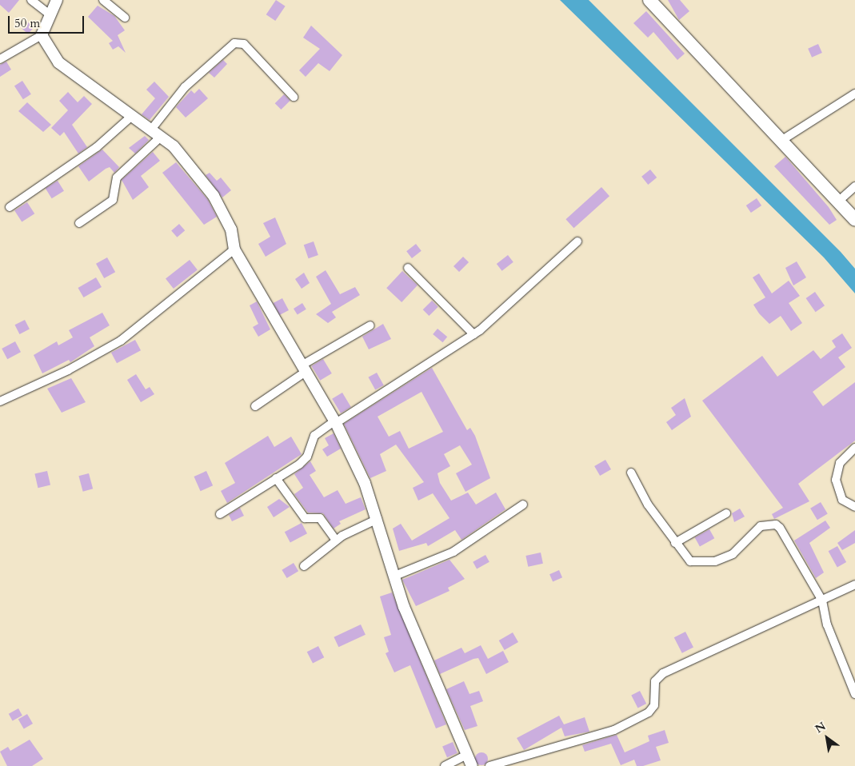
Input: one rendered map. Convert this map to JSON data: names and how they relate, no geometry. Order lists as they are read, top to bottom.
{
  "scale_bar": "50 m",
  "north": "top left"
}
